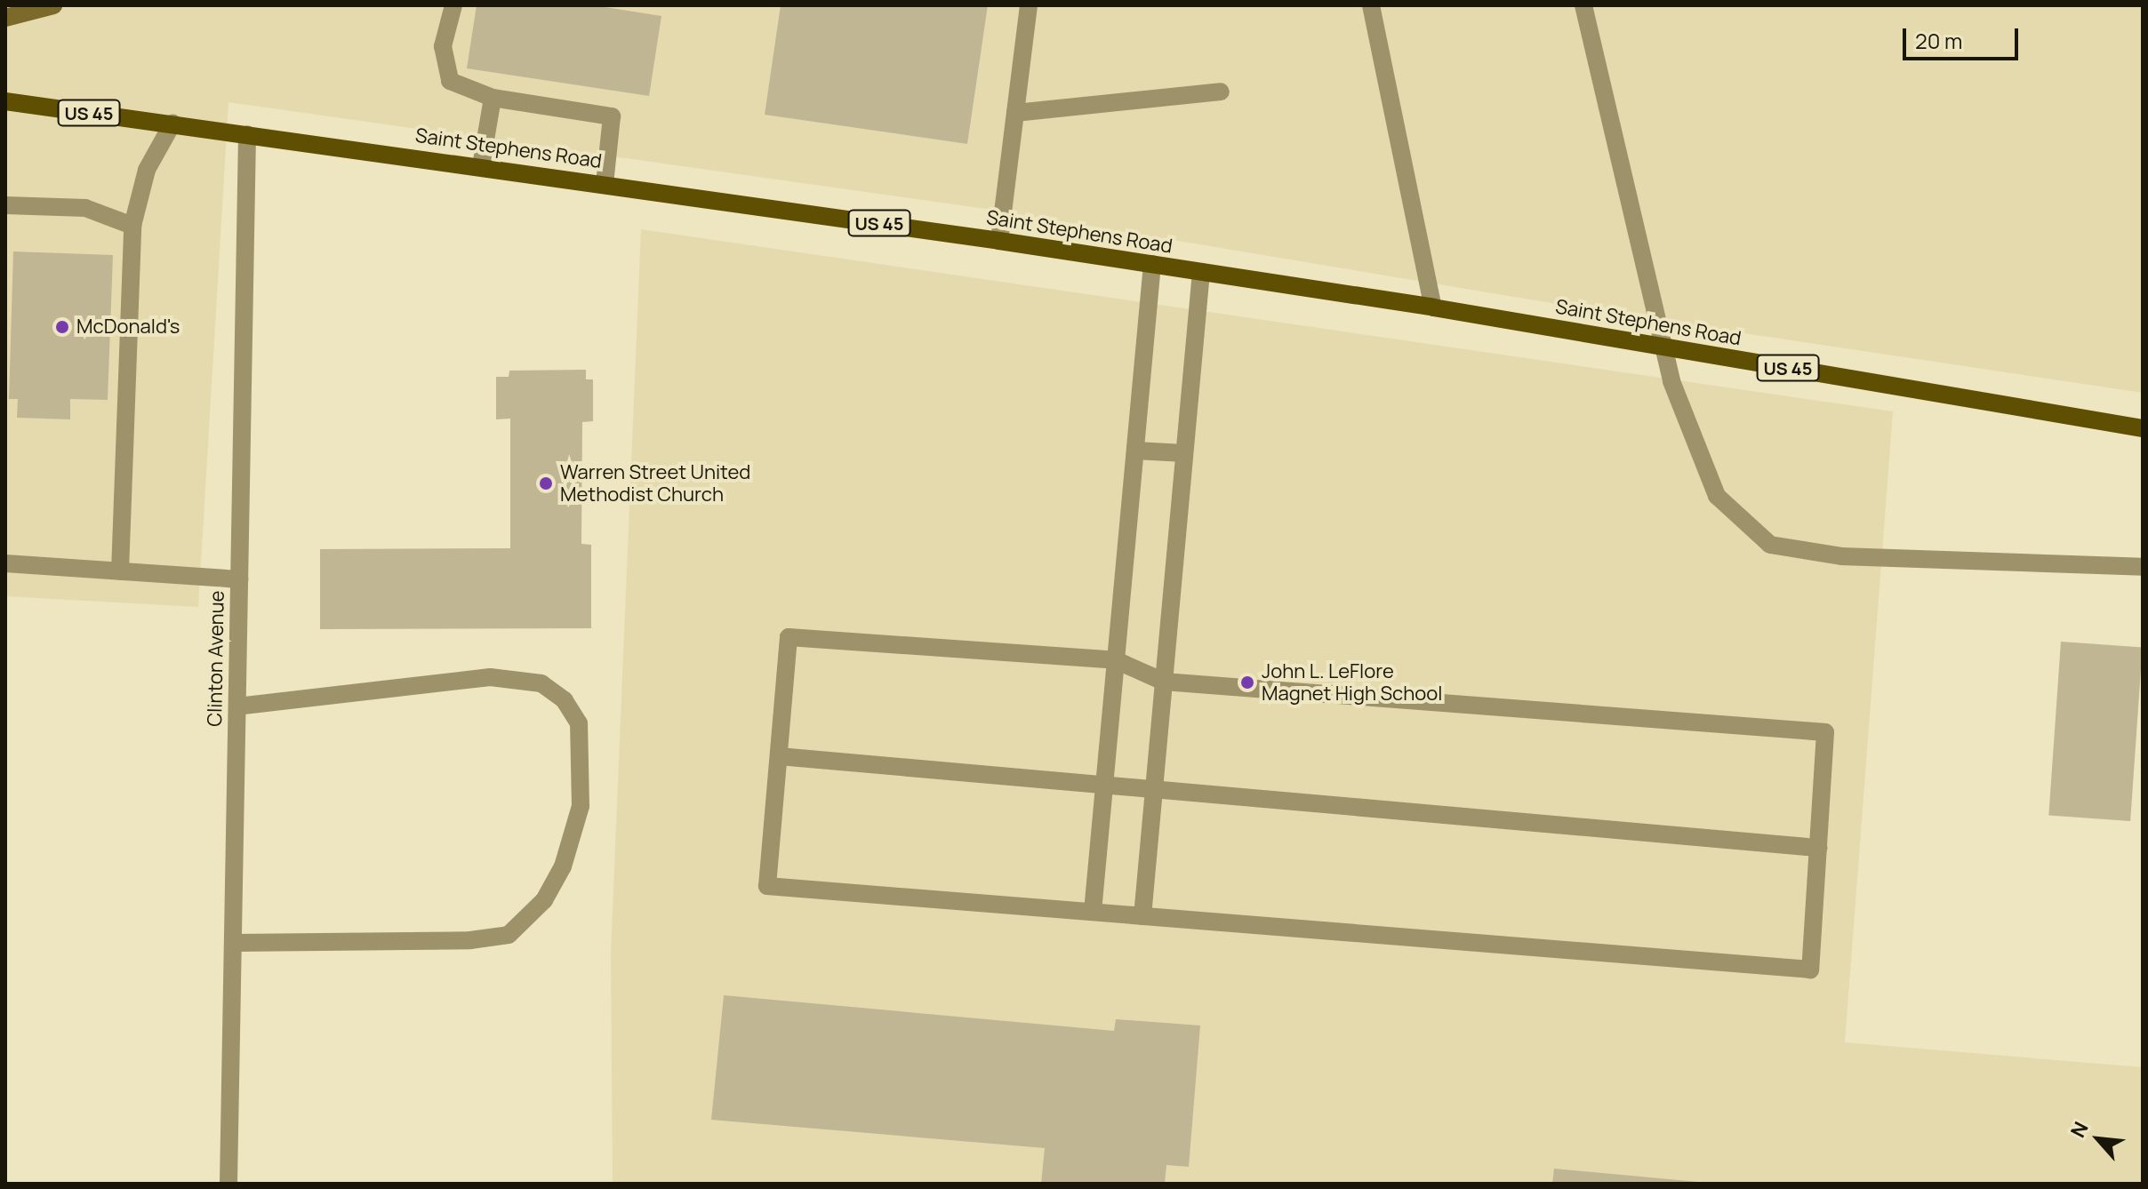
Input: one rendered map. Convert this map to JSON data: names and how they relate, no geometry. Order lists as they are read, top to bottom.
{
  "streets": {
    "main road": ["US 45", "Saint Stephens Road"],
    "street": ["Clinton Avenue"]
  },
  "crossings": [
    ["Saint Stephens Road", "Clinton Avenue"]
  ],
  "places": ["McDonald's", "Warren Street United Methodist Church", "John L. LeFlore Magnet High School"],
  "scale_bar": "20 m",
  "north": "top left"
}
